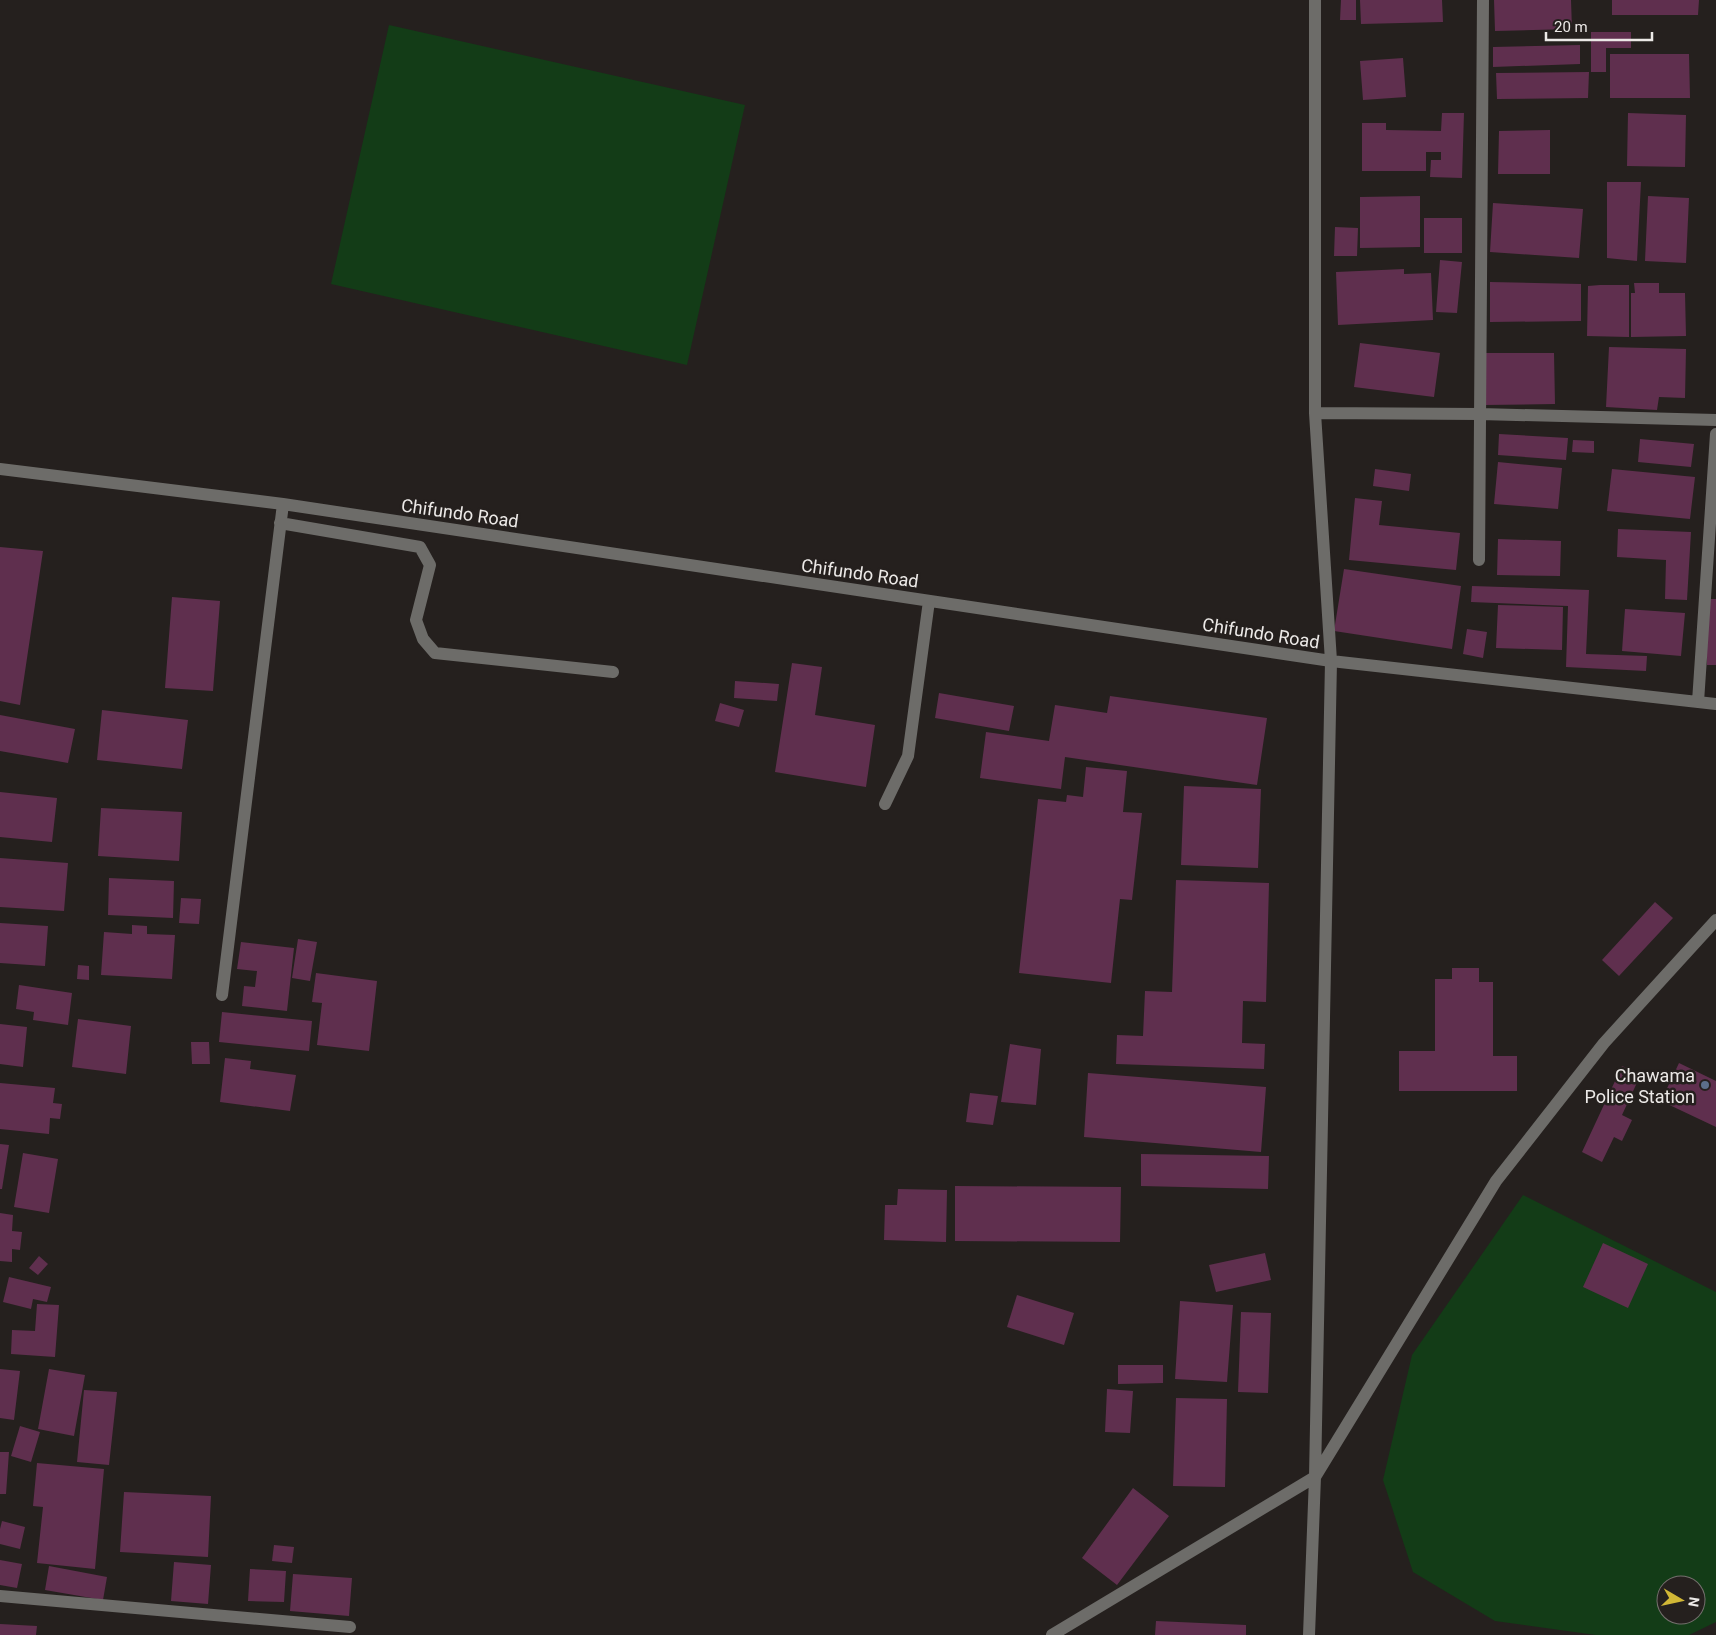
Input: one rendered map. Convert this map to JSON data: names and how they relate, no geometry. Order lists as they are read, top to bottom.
{
  "streets": {
    "street": ["Chifundo Road"]
  },
  "places": ["Chawama Police Station"],
  "scale_bar": "20 m",
  "north": "right"
}
